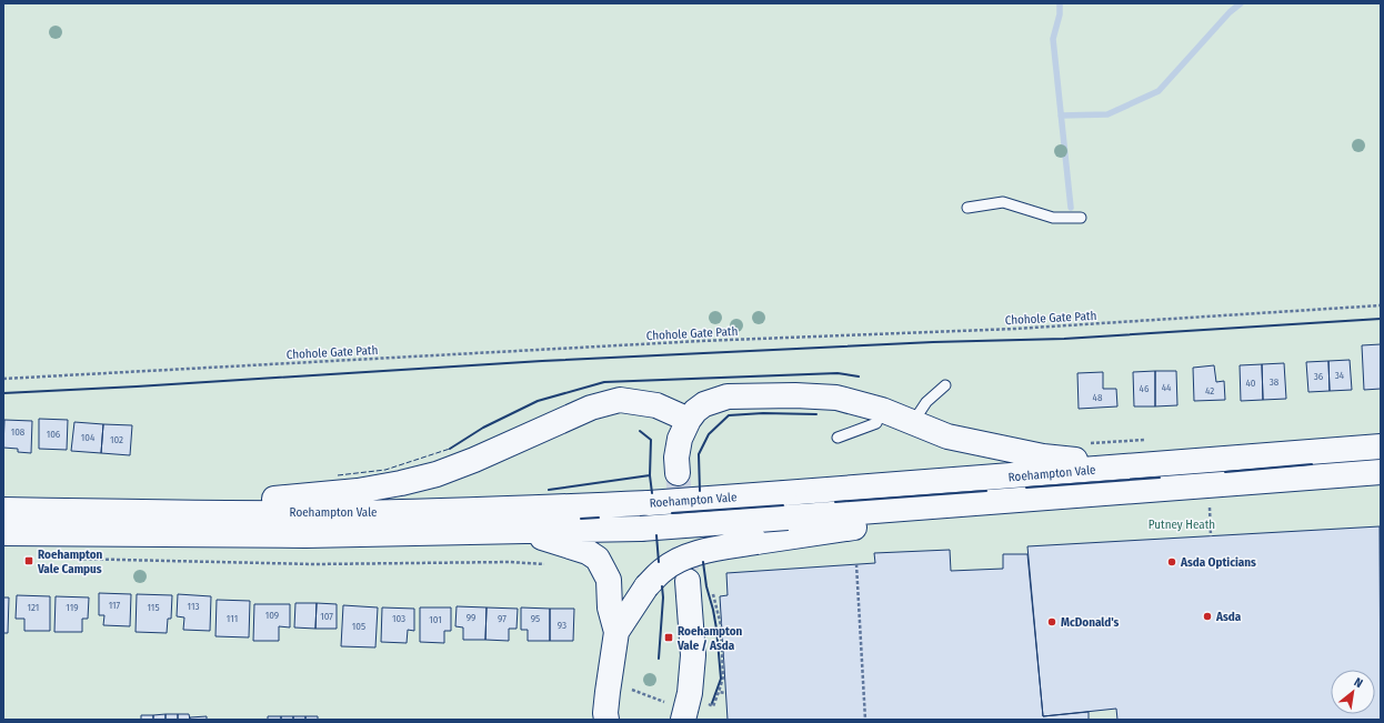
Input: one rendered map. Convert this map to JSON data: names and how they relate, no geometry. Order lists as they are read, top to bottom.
{
  "streets": {
    "highway": ["Roehampton Vale"],
    "path": ["Chohole Gate Path"]
  },
  "parks": ["Putney Heath"],
  "places": {
    "transit": ["Roehampton Vale Campus", "Roehampton Vale / Asda"],
    "other": ["Asda Opticians", "Asda", "McDonald's"]
  },
  "house_numbers": [
    "34",
    "36",
    "38",
    "40",
    "44",
    "46",
    "42",
    "48",
    "108",
    "106",
    "104",
    "102",
    "117",
    "113",
    "121",
    "119",
    "115",
    "109",
    "107",
    "99",
    "111",
    "103",
    "97",
    "95",
    "101",
    "93",
    "105"
  ],
  "north": "top right"
}
